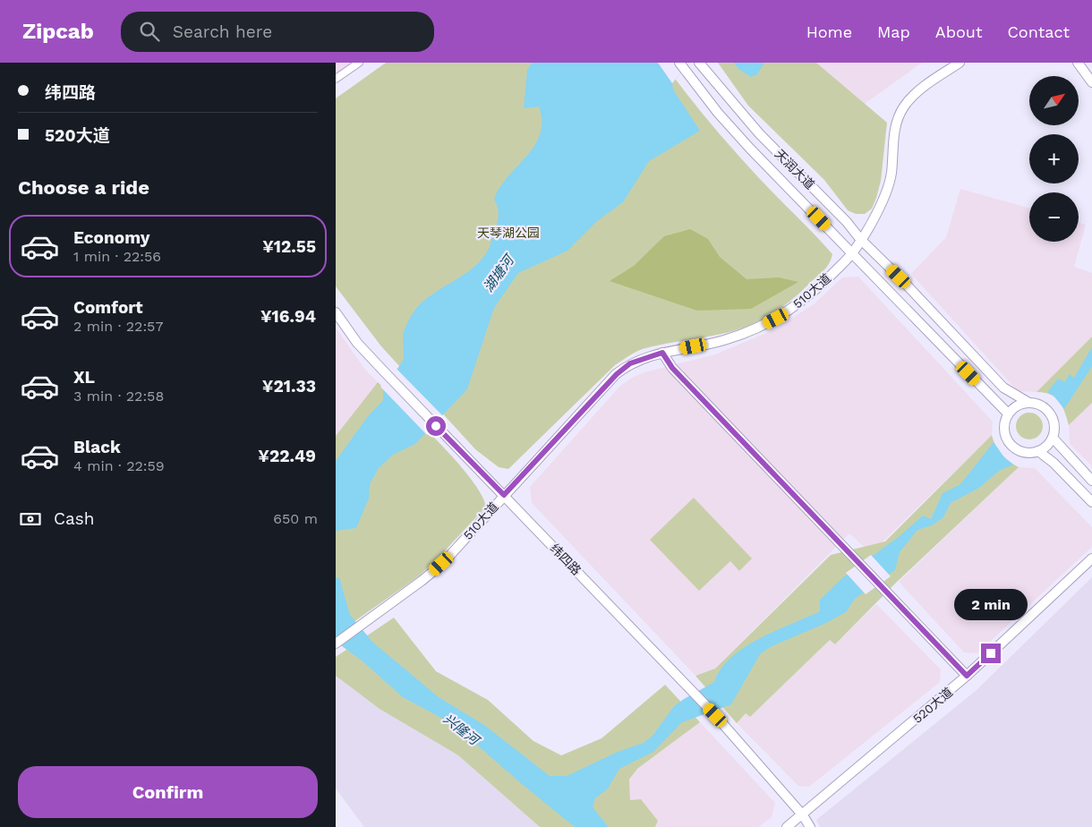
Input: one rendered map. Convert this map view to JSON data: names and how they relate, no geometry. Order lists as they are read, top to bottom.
{
  "streets": {
    "street": [
      "天润大道",
      "510大道",
      "纬四路",
      "520大道"
    ]
  },
  "crossings": [
    ["天润大道", "510大道"],
    ["510大道", "纬四路"],
    ["纬四路", "520大道"]
  ],
  "water": ["湖塘河", "兴隆河"],
  "parks": ["天琴湖公园"],
  "north": "top right",
  "page": {
    "header": "Zipcab",
    "search": "Search here",
    "nav": [
      "Home",
      "Map",
      "About",
      "Contact"
    ],
    "banner": ["纬四路", "520大道"],
    "map_buttons": ["+", "−"],
    "heading": "Choose a ride",
    "list": [
      {
        "name": "Economy",
        "note": "1 min · 22:56",
        "value": "¥12.55"
      },
      {
        "name": "Comfort",
        "note": "2 min · 22:57",
        "value": "¥16.94"
      },
      {
        "name": "XL",
        "note": "3 min · 22:58",
        "value": "¥21.33"
      },
      {
        "name": "Black",
        "note": "4 min · 22:59",
        "value": "¥22.49"
      }
    ],
    "pay": ["Cash", "650 m"],
    "bubble": "2 min",
    "buttons": "Confirm"
  }
}
